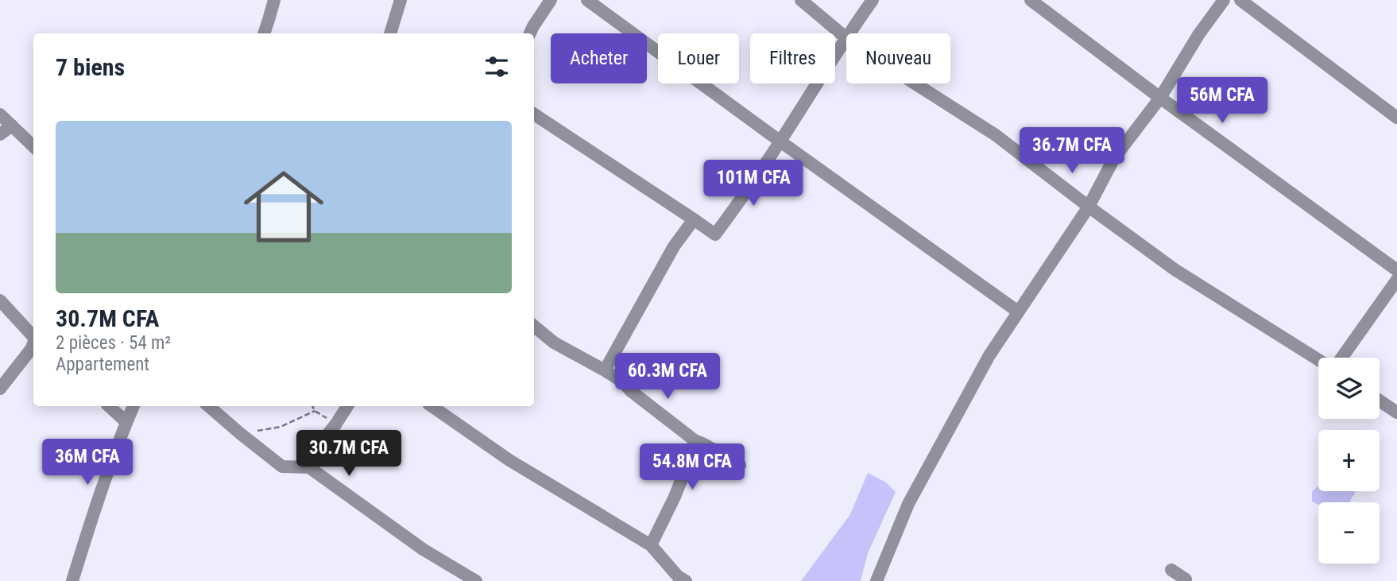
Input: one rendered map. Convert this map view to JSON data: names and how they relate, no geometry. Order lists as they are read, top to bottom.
{
  "page": {
    "chip": [
      "Acheter",
      "Louer",
      "Filtres",
      "Nouveau"
    ],
    "heading": "7 biens",
    "price": [
      "56M CFA",
      "36.7M CFA",
      "101M CFA",
      "60.3M CFA",
      "30.7M CFA",
      "36M CFA",
      "54.8M CFA"
    ],
    "list": [
      {
        "name": "30.7M CFA",
        "note": "2 pièces · 54 m² · Appartement"
      }
    ],
    "map_buttons": ["+", "−"]
  }
}
